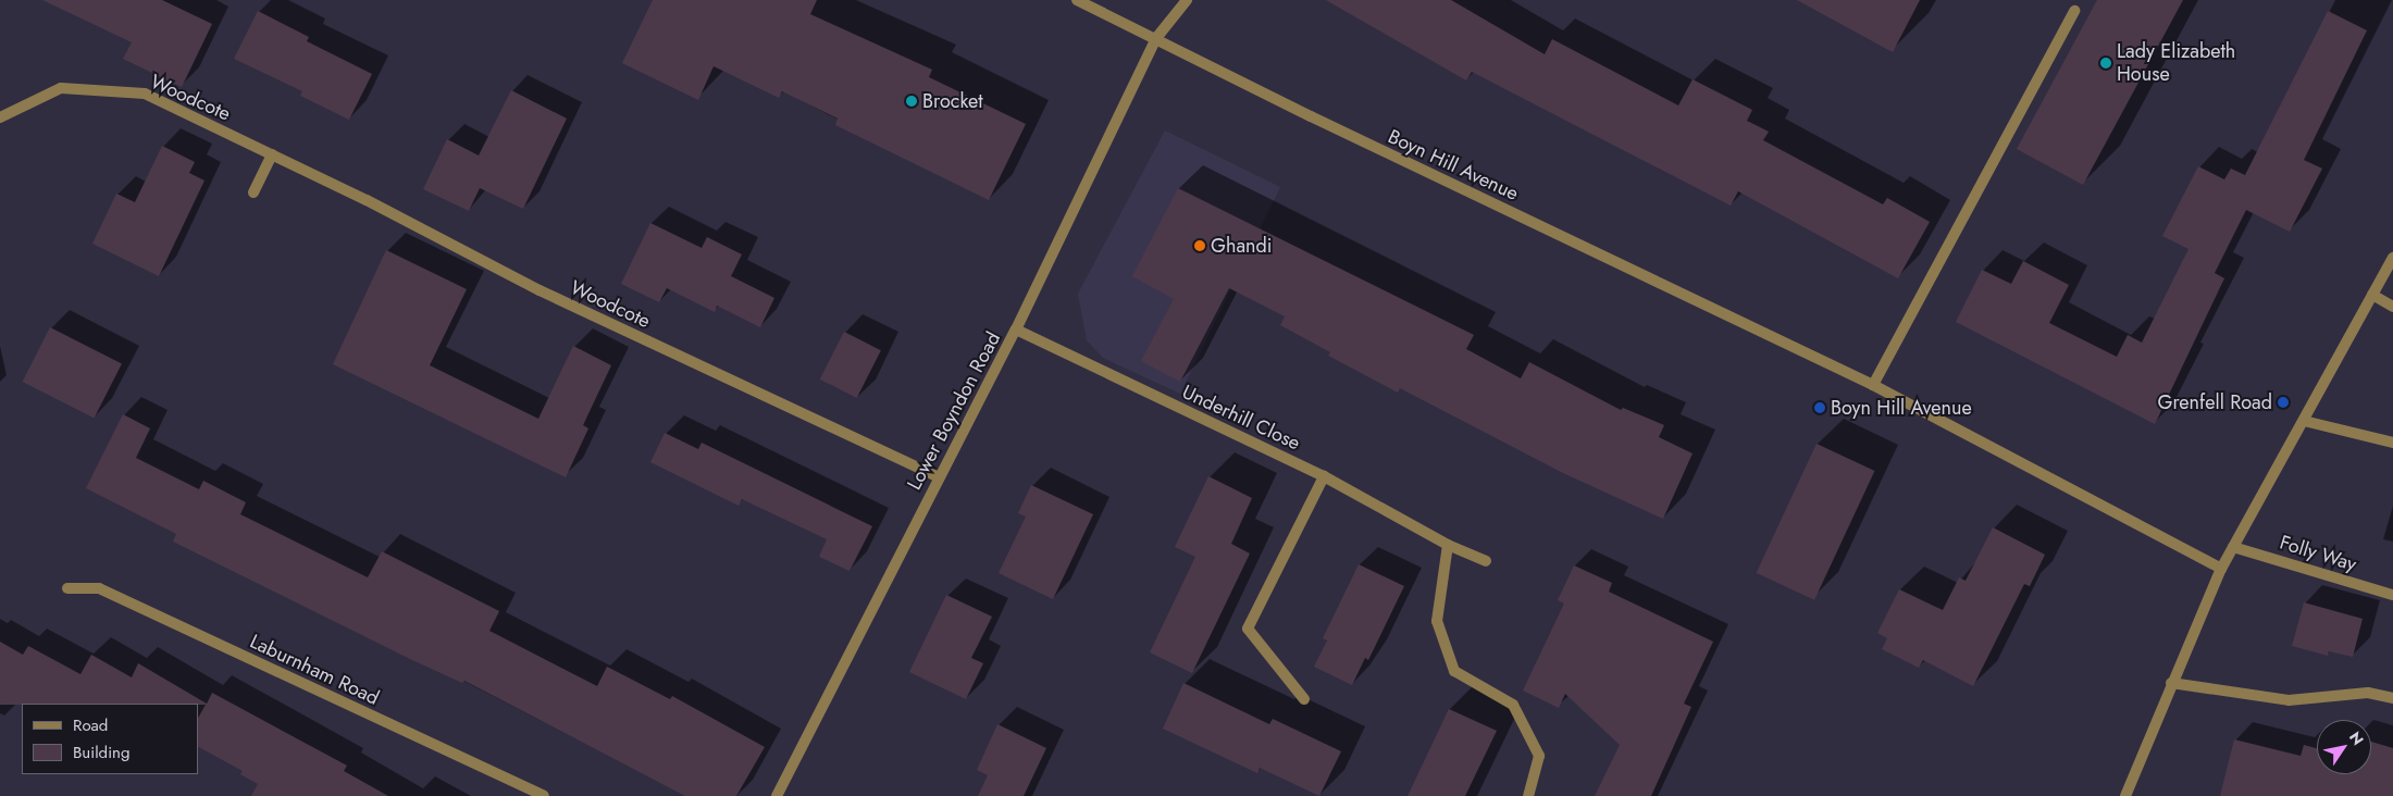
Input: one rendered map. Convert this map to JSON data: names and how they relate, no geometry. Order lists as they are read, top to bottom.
{
  "streets": {
    "street": [
      "Woodcote",
      "Boyn Hill Avenue",
      "Lower Boyndon Road",
      "Underhill Close",
      "Folly Way",
      "Laburnham Road"
    ]
  },
  "crossings": [
    ["Woodcote", "Lower Boyndon Road"],
    ["Boyn Hill Avenue", "Lower Boyndon Road"],
    ["Lower Boyndon Road", "Underhill Close"]
  ],
  "places": [
    "Lady Elizabeth House",
    "Brocket",
    "Ghandi",
    "Grenfell Road",
    "Boyn Hill Avenue"
  ],
  "legend": ["Road", "Building"],
  "north": "top right"
}
